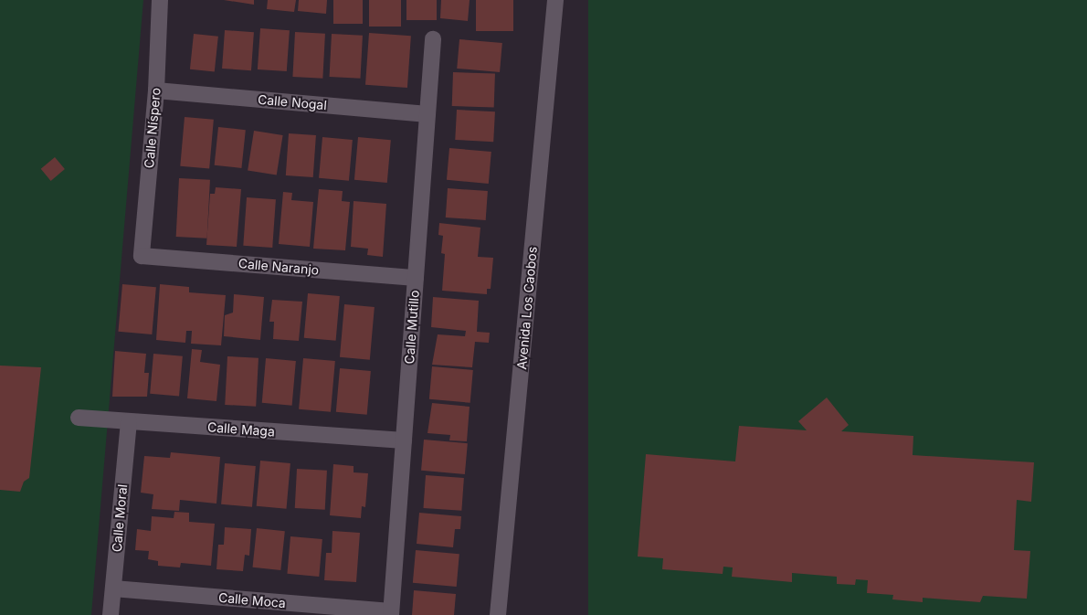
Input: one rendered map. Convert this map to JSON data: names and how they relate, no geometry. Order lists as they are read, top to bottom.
{
  "streets": {
    "street": [
      "Calle Nogal",
      "Calle Níspero",
      "Calle Naranjo",
      "Avenida Los Caobos",
      "Calle Mutillo",
      "Calle Maga",
      "Calle Moral",
      "Calle Moca"
    ]
  },
  "crossings": [
    ["Calle Nogal", "Calle Níspero"],
    ["Calle Nogal", "Calle Mutillo"],
    ["Calle Níspero", "Calle Naranjo"],
    ["Calle Naranjo", "Calle Mutillo"],
    ["Calle Mutillo", "Calle Maga"],
    ["Calle Mutillo", "Calle Moca"],
    ["Calle Maga", "Calle Moral"],
    ["Calle Moral", "Calle Moca"]
  ]
}
